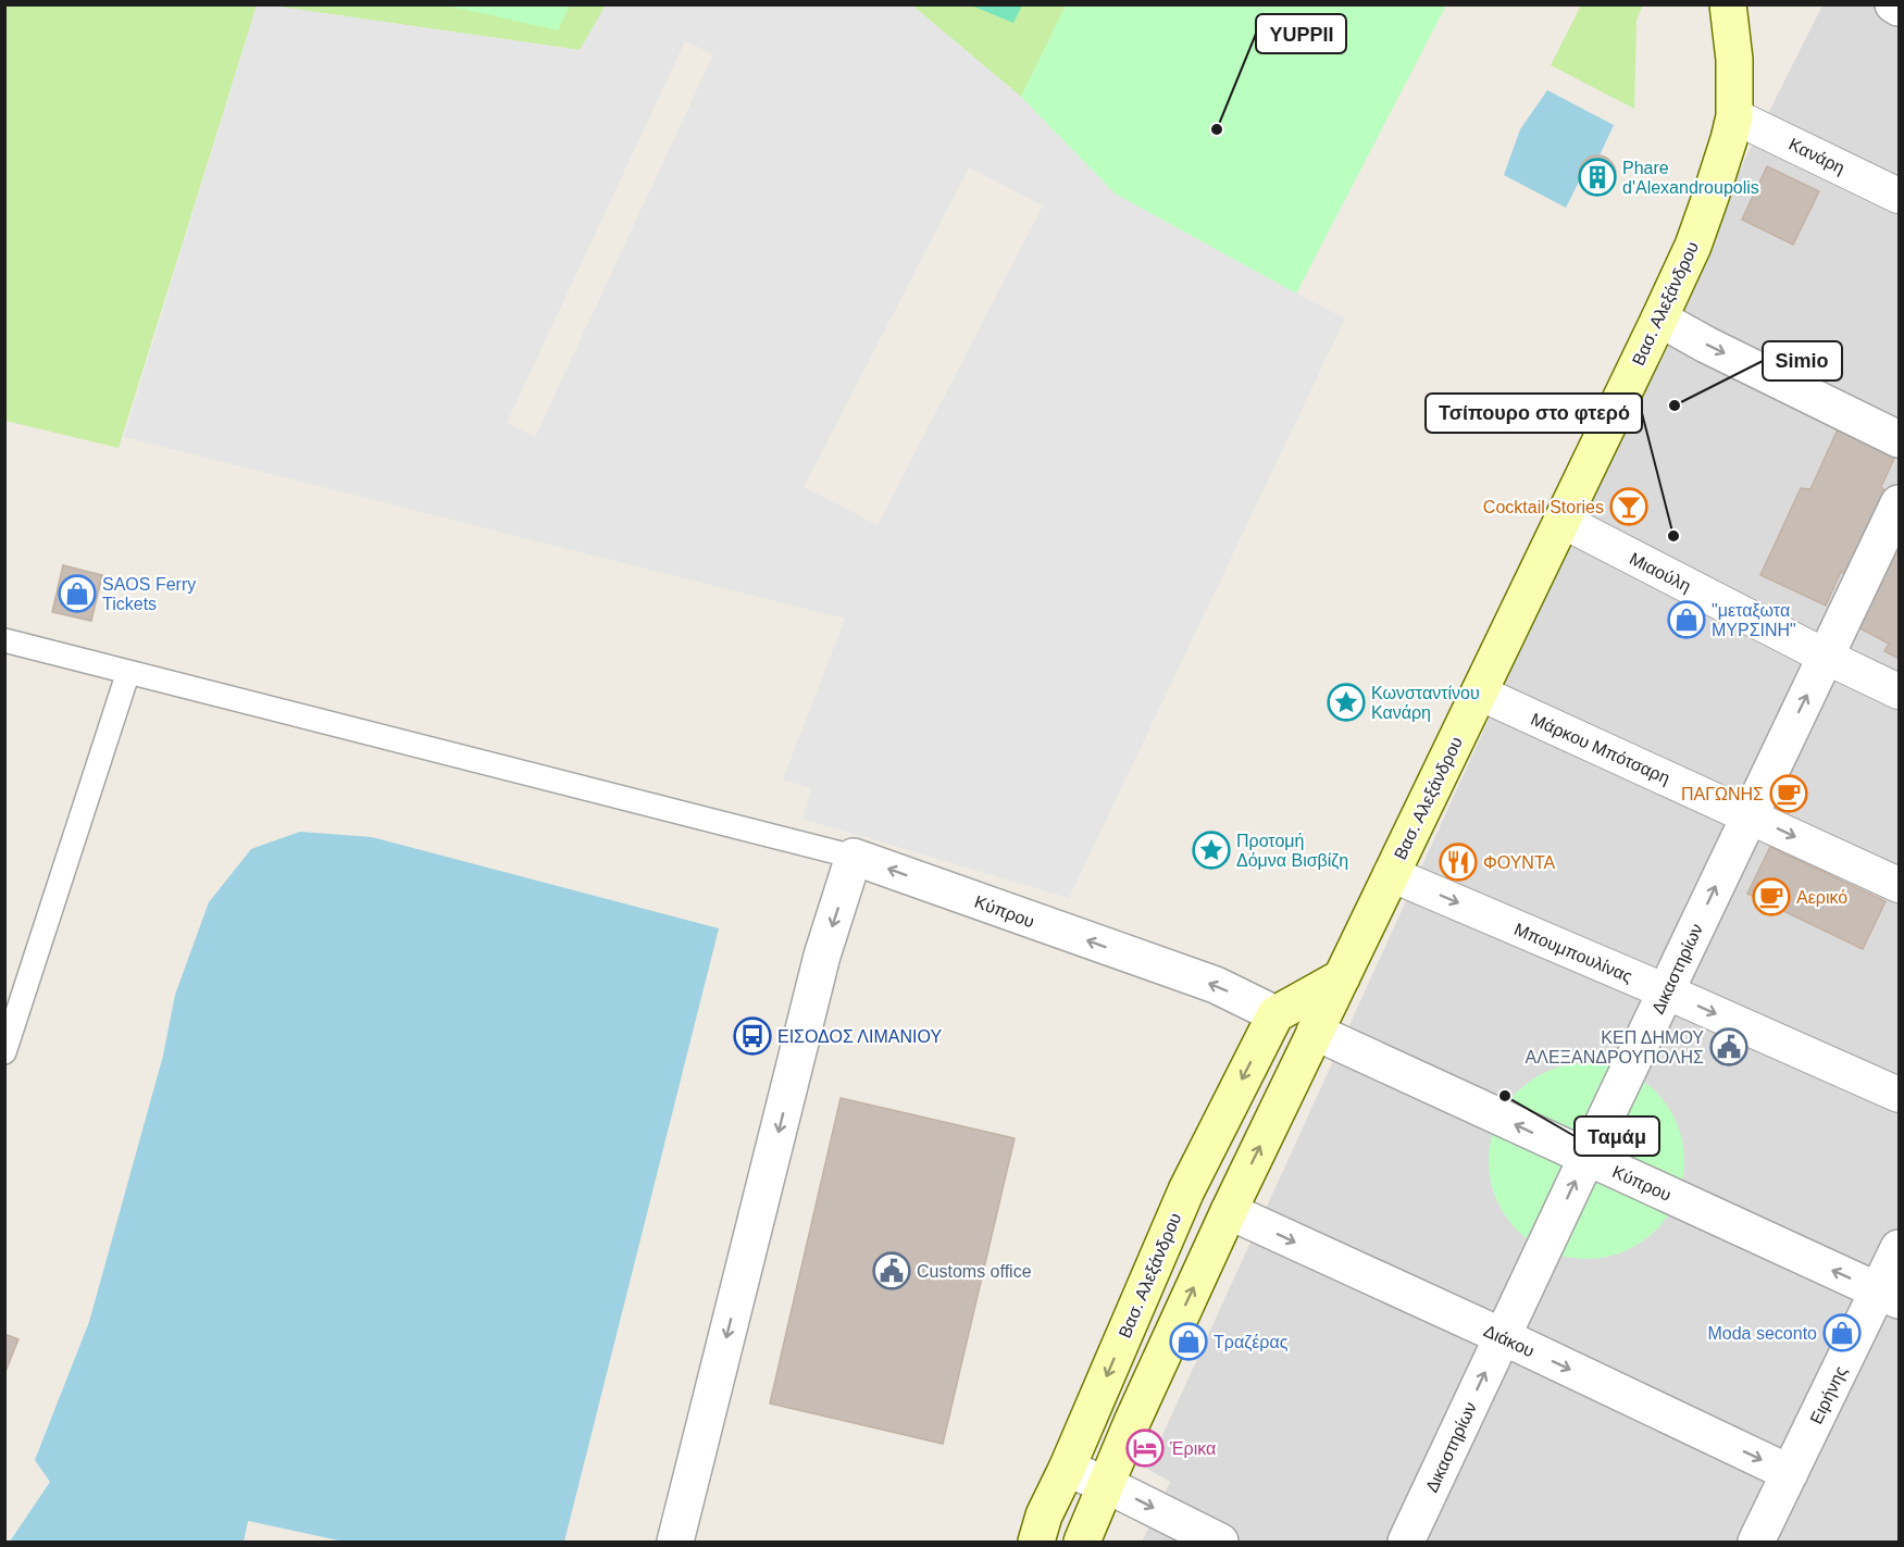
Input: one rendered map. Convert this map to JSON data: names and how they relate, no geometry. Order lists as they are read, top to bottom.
{
  "streets": {
    "main road": ["Βασ. Αλεξάνδρου"],
    "street": [
      "Κανάρη",
      "Μιαούλη",
      "Μάρκου Μπότσαρη",
      "Κύπρου",
      "Μπουμπουλίνας",
      "Δικαστηρίων",
      "Διάκου",
      "Ειρήνης"
    ]
  },
  "crossings": [
    ["Κανάρη", "Βασ. Αλεξάνδρου"],
    ["Βασ. Αλεξάνδρου", "Μιαούλη"],
    ["Βασ. Αλεξάνδρου", "Μάρκου Μπότσαρη"],
    ["Βασ. Αλεξάνδρου", "Κύπρου"],
    ["Βασ. Αλεξάνδρου", "Μπουμπουλίνας"],
    ["Βασ. Αλεξάνδρου", "Διάκου"],
    ["Μιαούλη", "Δικαστηρίων"],
    ["Μάρκου Μπότσαρη", "Δικαστηρίων"],
    ["Κύπρου", "Δικαστηρίων"],
    ["Κύπρου", "Ειρήνης"],
    ["Μπουμπουλίνας", "Δικαστηρίων"],
    ["Δικαστηρίων", "Διάκου"],
    ["Διάκου", "Ειρήνης"]
  ],
  "one_way": [
    "Μάρκου Μπότσαρη",
    "Κύπρου",
    "Μπουμπουλίνας",
    "Δικαστηρίων",
    "Διάκου"
  ],
  "places": {
    "other": [
      "YUPPII",
      "Simio",
      "Τσίπουρο στο φτερό",
      "Ταμάμ"
    ],
    "building": ["Phare d'Alexandroupolis"],
    "bar": ["Cocktail Stories"],
    "shop": [
      "SAOS Ferry Tickets",
      "\"μεταξωτα ΜΥΡΣΙΝΗ\"",
      "Moda seconto",
      "Τραζέρας"
    ],
    "place": ["Κωνσταντίνου Κανάρη", "Προτομή Δόμνα Βισβίζη"],
    "cafe": ["ΠΑΓΩΝΗΣ", "Αερικό"],
    "restaurant": ["ΦΟΥΝΤΑ"],
    "bus stop": ["ΕΙΣΟΔΟΣ ΛΙΜΑΝΙΟΥ"],
    "public building": ["ΚΕΠ ΔΗΜΟΥ ΑΛΕΞΑΝΔΡΟΥΠΟΛΗΣ", "Customs office"],
    "hotel": ["Έρικα"]
  }
}
